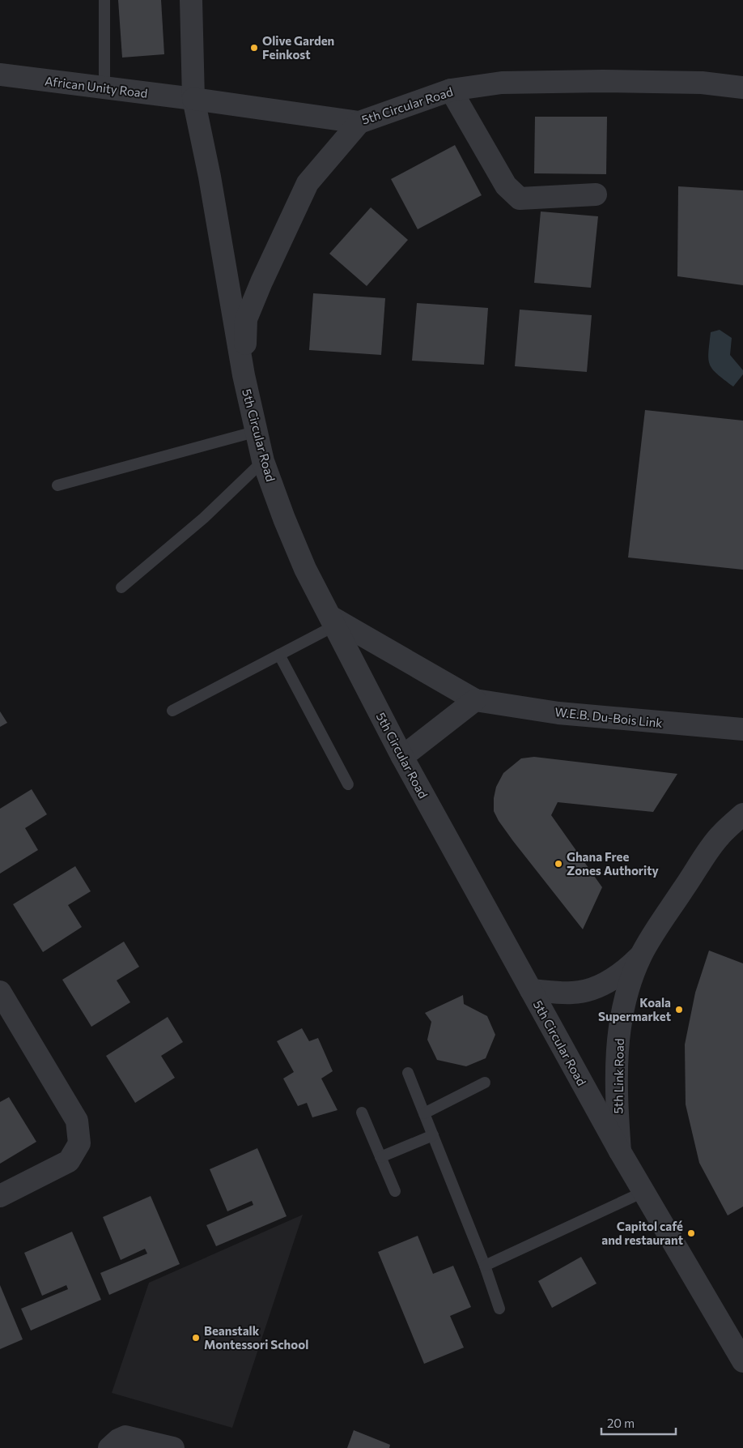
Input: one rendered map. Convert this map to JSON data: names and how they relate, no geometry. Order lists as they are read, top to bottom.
{
  "streets": {
    "street": [
      "African Unity Road",
      "5th Circular Road",
      "W.E.B. Du-Bois Link",
      "5th Link Road"
    ]
  },
  "crossings": [
    ["African Unity Road", "5th Circular Road"],
    ["5th Circular Road", "W.E.B. Du-Bois Link"],
    ["5th Circular Road", "5th Link Road"]
  ],
  "places": [
    "Olive Garden Feinkost",
    "Ghana Free Zones Authority",
    "Koala Supermarket",
    "Capitol café and restaurant",
    "Beanstalk Montessori School"
  ],
  "scale_bar": "20 m"
}
